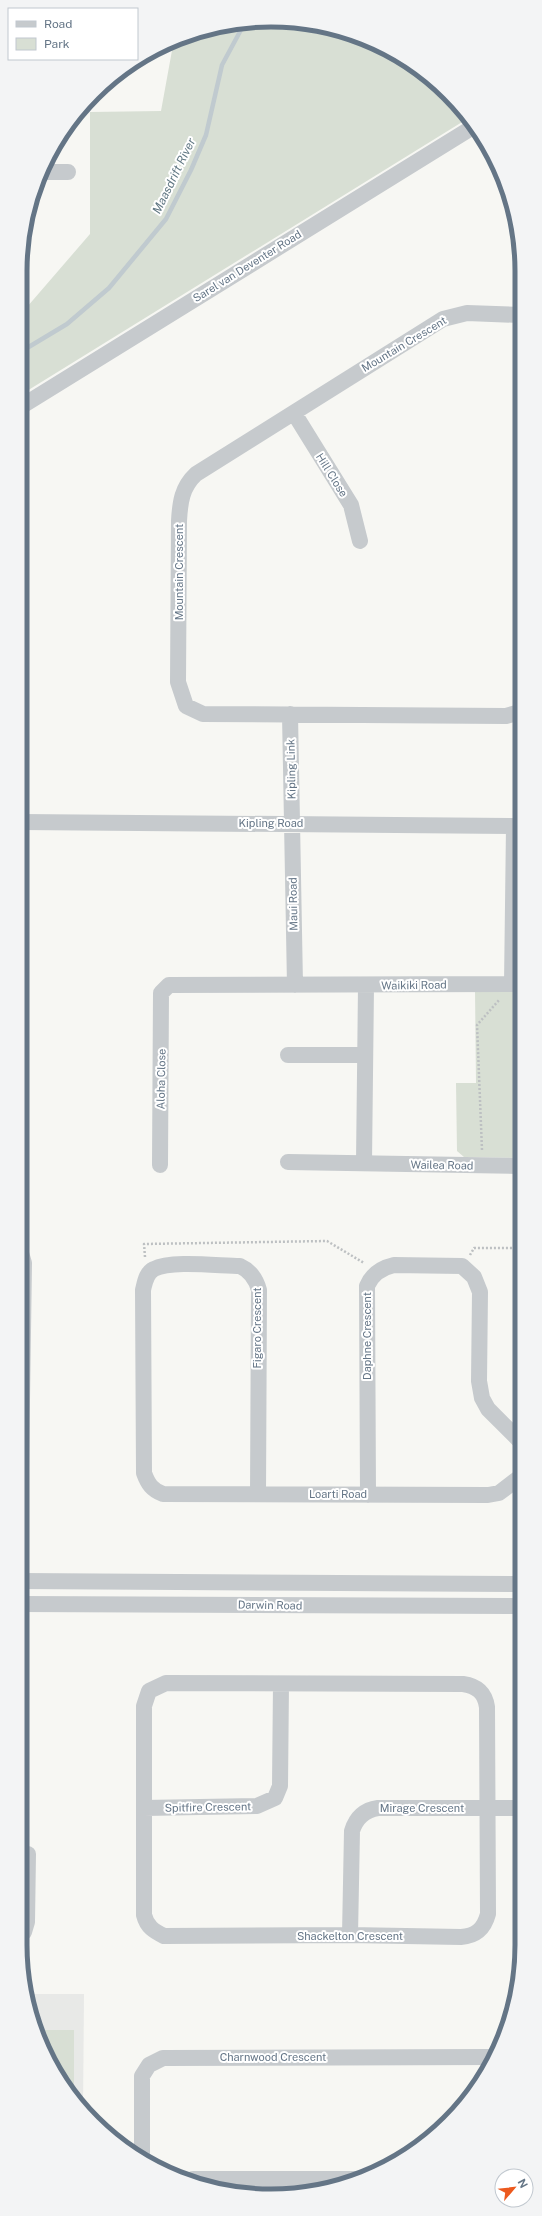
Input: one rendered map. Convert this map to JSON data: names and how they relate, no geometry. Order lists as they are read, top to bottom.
{
  "streets": {
    "street": [
      "Sarel van Deventer Road",
      "Mountain Crescent",
      "Hill Close",
      "Kipling Link",
      "Kipling Road",
      "Maui Road",
      "Waikiki Road",
      "Aloha Close",
      "Wailea Road",
      "Figaro Crescent",
      "Daphne Crescent",
      "Loarti Road",
      "Darwin Road",
      "Spitfire Crescent",
      "Mirage Crescent",
      "Shackelton Crescent",
      "Charnwood Crescent"
    ]
  },
  "crossings": [
    ["Mountain Crescent", "Hill Close"],
    ["Mountain Crescent", "Kipling Link"],
    ["Kipling Link", "Kipling Road"],
    ["Kipling Link", "Maui Road"],
    ["Kipling Road", "Maui Road"],
    ["Maui Road", "Waikiki Road"],
    ["Waikiki Road", "Aloha Close"],
    ["Figaro Crescent", "Loarti Road"],
    ["Daphne Crescent", "Loarti Road"],
    ["Spitfire Crescent", "Shackelton Crescent"],
    ["Mirage Crescent", "Shackelton Crescent"]
  ],
  "water": ["Maasdrift River"],
  "legend": ["Road", "Park"],
  "north": "top right"
}
